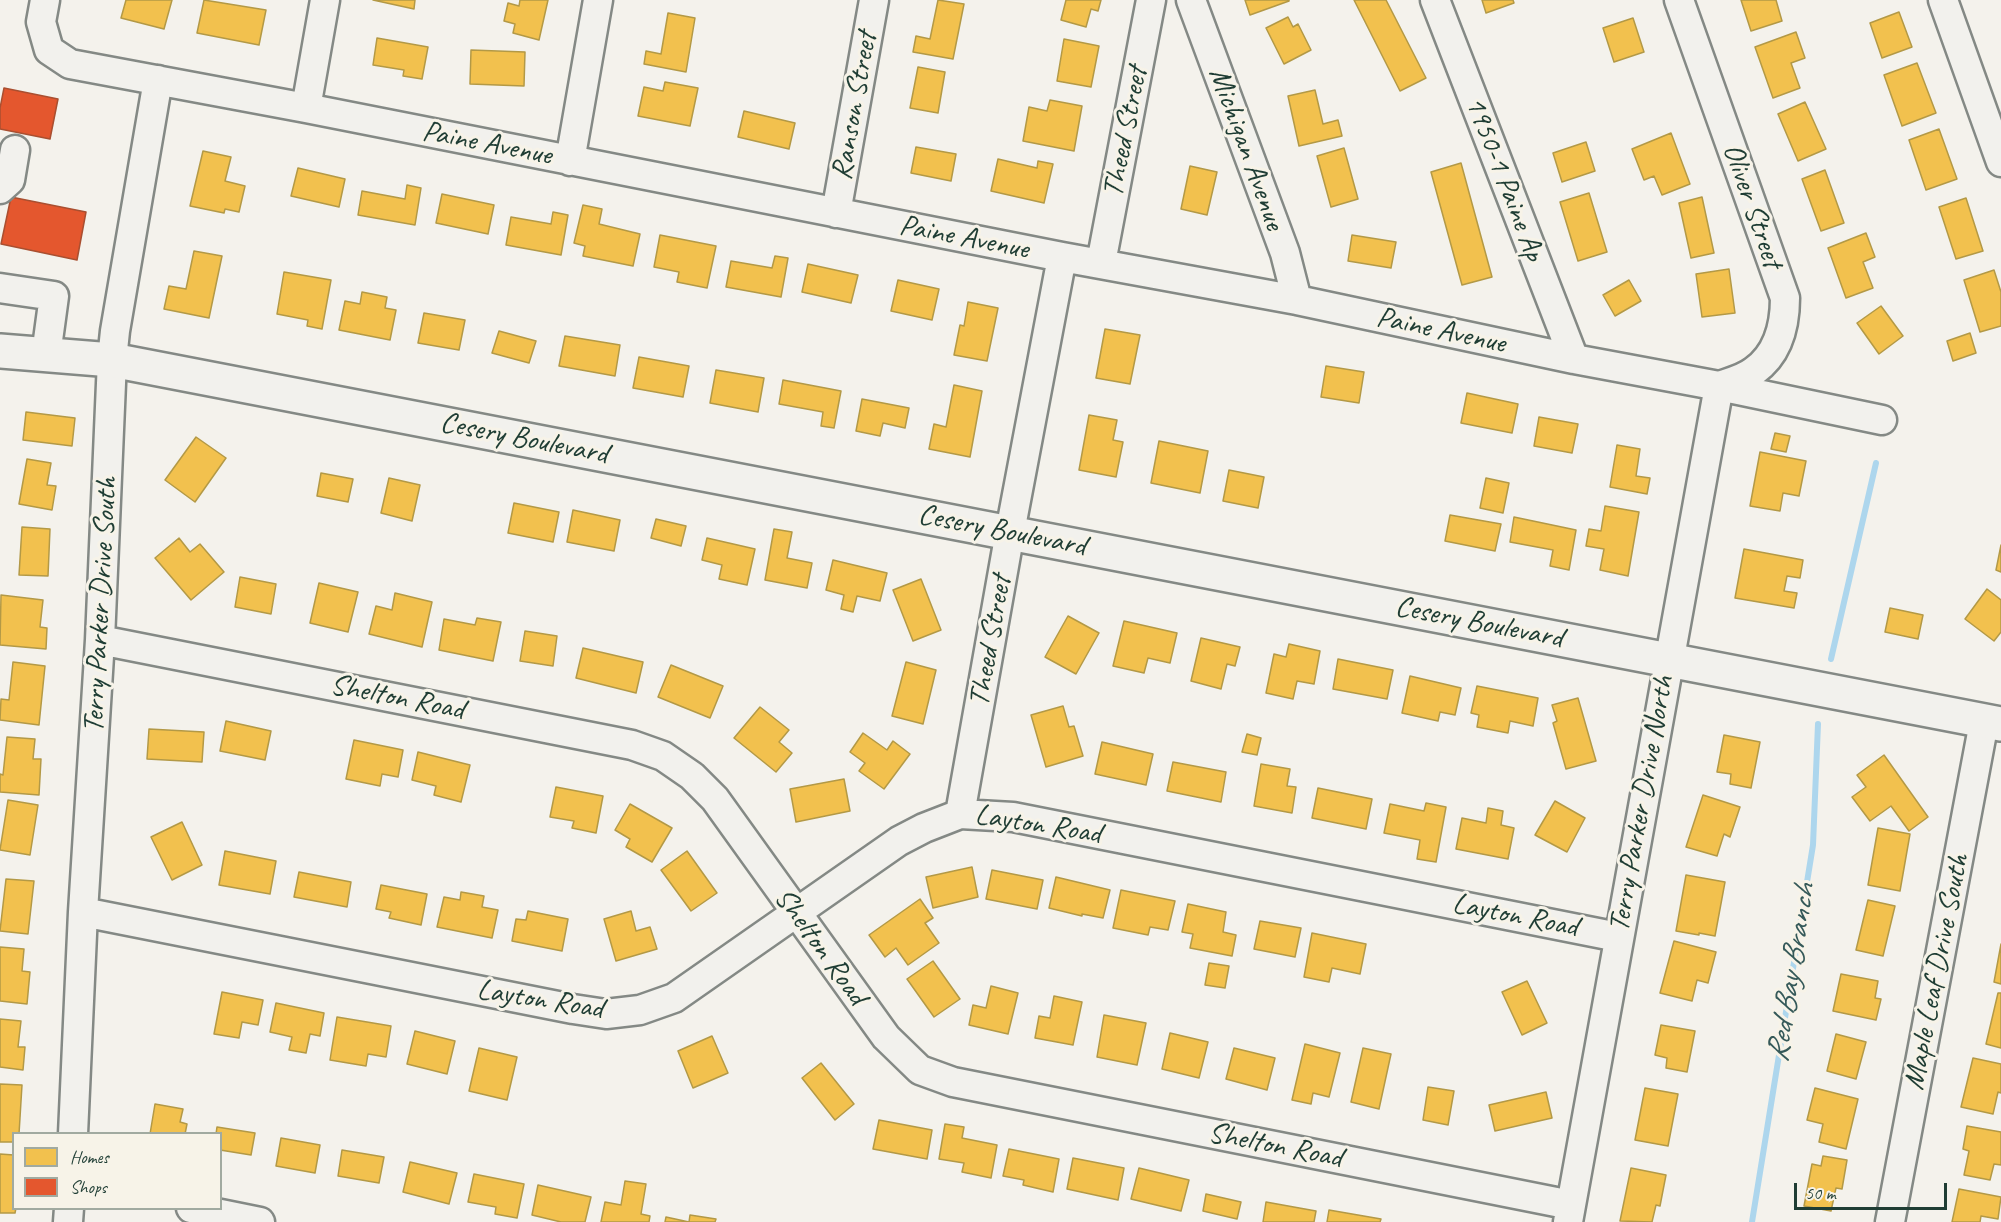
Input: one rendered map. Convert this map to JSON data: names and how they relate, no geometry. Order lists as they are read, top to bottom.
{
  "streets": {
    "main road": ["Cesery Boulevard"],
    "street": [
      "Ranson Street",
      "Theed Street",
      "Paine Avenue",
      "Michigan Avenue",
      "1950-1 Paine Ap",
      "Oliver Street",
      "Terry Parker Drive South",
      "Shelton Road",
      "Terry Parker Drive North",
      "Layton Road",
      "Maple Leaf Drive South"
    ]
  },
  "crossings": [
    ["Ranson Street", "Paine Avenue"],
    ["Theed Street", "Paine Avenue"],
    ["Theed Street", "Cesery Boulevard"],
    ["Theed Street", "Layton Road"],
    ["Paine Avenue", "Michigan Avenue"],
    ["Paine Avenue", "1950-1 Paine Ap"],
    ["Paine Avenue", "Oliver Street"],
    ["Paine Avenue", "Terry Parker Drive South"],
    ["Paine Avenue", "Terry Parker Drive North"],
    ["Oliver Street", "Terry Parker Drive North"],
    ["Cesery Boulevard", "Terry Parker Drive South"],
    ["Cesery Boulevard", "Terry Parker Drive North"],
    ["Cesery Boulevard", "Maple Leaf Drive South"],
    ["Terry Parker Drive South", "Shelton Road"],
    ["Terry Parker Drive South", "Layton Road"],
    ["Shelton Road", "Terry Parker Drive North"],
    ["Shelton Road", "Layton Road"],
    ["Terry Parker Drive North", "Layton Road"]
  ],
  "water": ["Red Bay Branch"],
  "legend": ["Homes", "Shops"],
  "scale_bar": "50 m"
}
